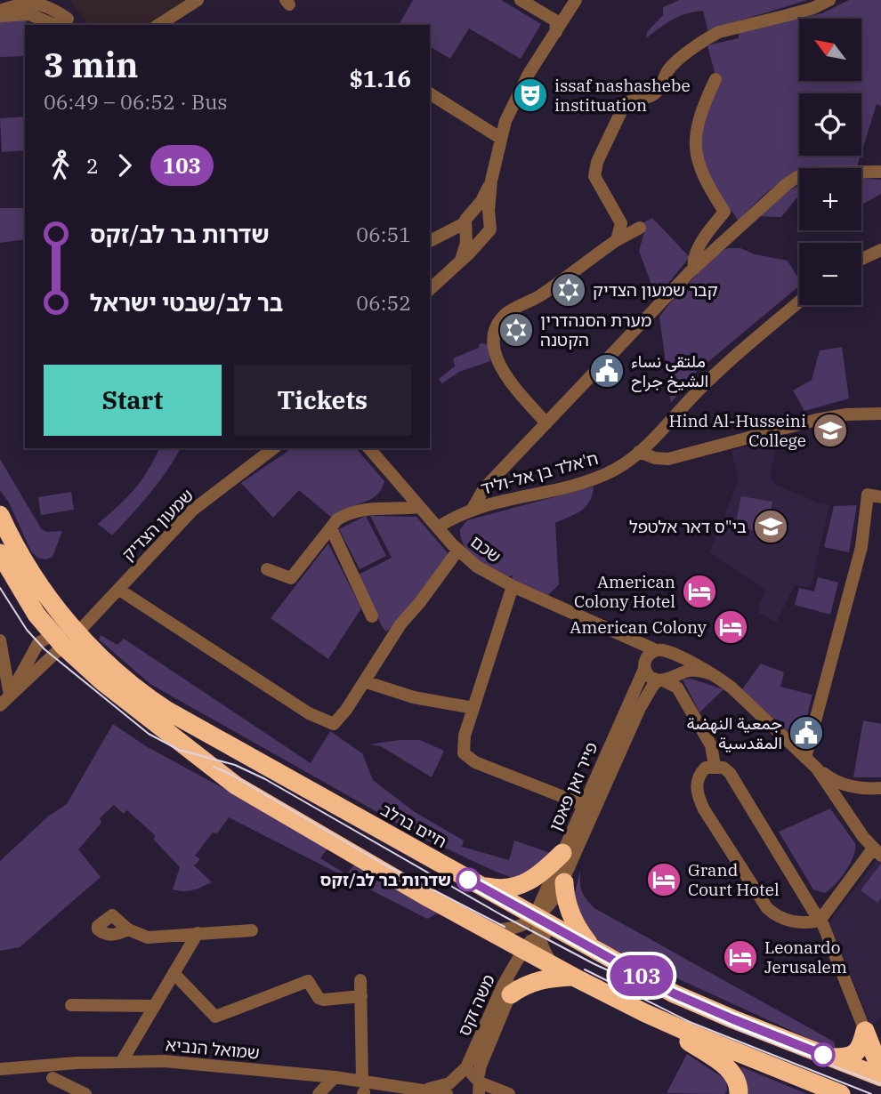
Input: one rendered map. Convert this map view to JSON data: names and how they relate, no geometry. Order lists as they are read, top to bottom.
{
  "streets": {
    "highway": ["חיים ברלב"],
    "street": [
      "ח'אלד בן אל-וליד",
      "שמעון הצדיק",
      "שכם",
      "פייר ואן פאסן",
      "משה זקס",
      "שמואל הנביא"
    ]
  },
  "crossings": [
    ["ח'אלד בן אל-וליד", "שכם"],
    ["שמעון הצדיק", "חיים ברלב"],
    ["שכם", "פייר ואן פאסן"],
    ["פייר ואן פאסן", "חיים ברלב"],
    ["פייר ואן פאסן", "משה זקס"],
    ["חיים ברלב", "משה זקס"],
    ["משה זקס", "שמואל הנביא"]
  ],
  "places": {
    "theatre": ["issaf nashashebe instituation"],
    "synagogue": ["קבר שמעון הצדיק", "מערת הסנהדרין הקטנה"],
    "public building": ["ملتقى نساء الشيخ جراح", "جمعية النهضة المقدسية"],
    "school or university": ["Hind Al-Husseini College", "בי\"ס דאר אלטפל"],
    "hotel": [
      "American Colony Hotel",
      "American Colony",
      "Grand Court Hotel",
      "Leonardo Jerusalem"
    ],
    "other": ["שדרות בר לב/זקס"]
  },
  "lines": ["bus line 103"],
  "north": "top left",
  "page": {
    "on_map": "103",
    "map_buttons": ["+", "−"],
    "heading": ["3 min", "06:49 – 06:52 · Bus", "$1.16"],
    "legs": ["2", "103"],
    "list": [
      {
        "name": "שדרות בר לב/זקס",
        "value": "06:51"
      },
      {
        "name": "בר לב/שבטי ישראל",
        "value": "06:52"
      }
    ],
    "buttons": ["Start", "Tickets"]
  }
}
